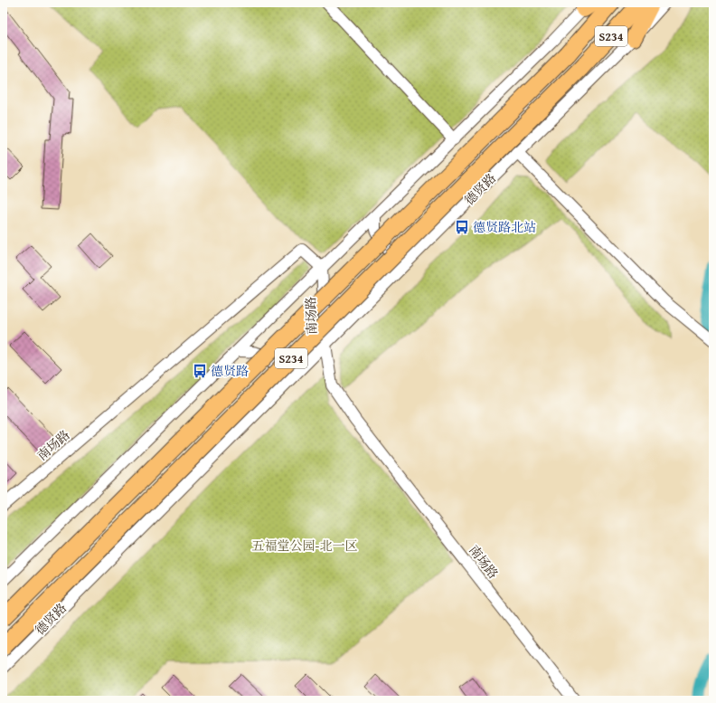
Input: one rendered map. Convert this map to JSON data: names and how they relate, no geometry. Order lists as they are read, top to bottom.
{
  "streets": {
    "highway": ["S234", "德贤路"],
    "street": ["南场路"]
  },
  "crossings": [
    ["德贤路", "南场路"]
  ],
  "parks": ["五福堂公园-北一区"],
  "places": {
    "bus stop": ["德贤路北站", "德贤路"]
  }
}
